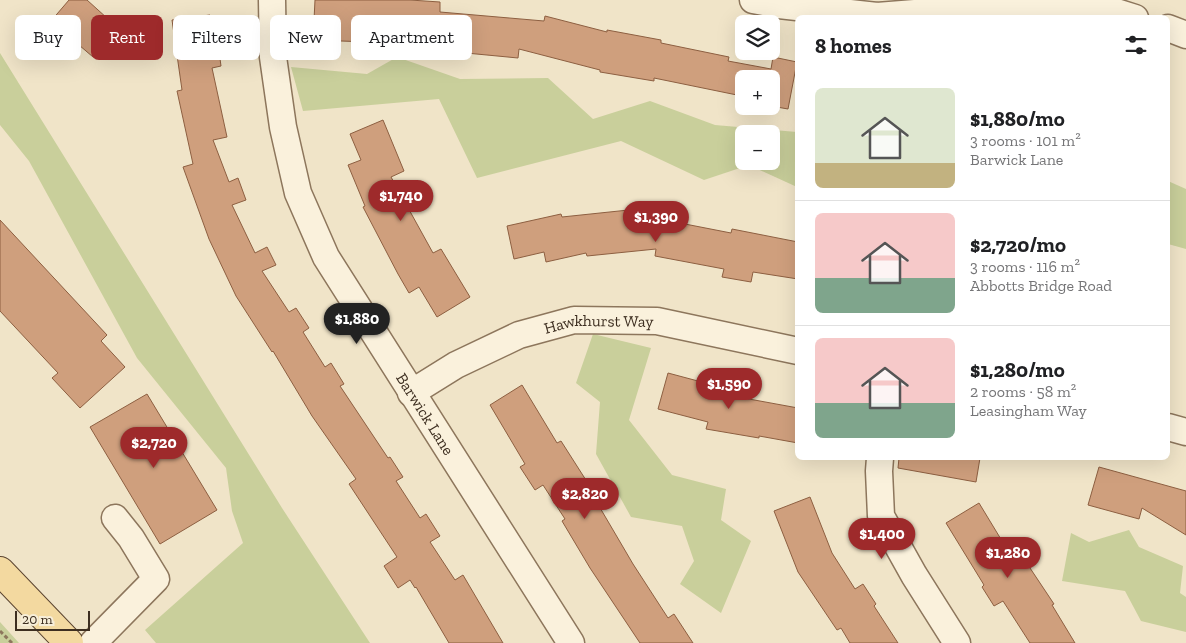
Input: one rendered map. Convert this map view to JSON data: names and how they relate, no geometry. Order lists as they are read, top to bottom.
{
  "streets": {
    "street": ["Hawkhurst Way", "Barwick Lane"]
  },
  "crossings": [
    ["Hawkhurst Way", "Barwick Lane"]
  ],
  "scale_bar": "20 m",
  "page": {
    "map_buttons": ["+", "−"],
    "chip": [
      "Buy",
      "Rent",
      "Filters",
      "New",
      "Apartment"
    ],
    "heading": "8 homes",
    "list": [
      {
        "name": "$1,880/mo",
        "note": "3 rooms · 101 m² · Barwick Lane"
      },
      {
        "name": "$2,720/mo",
        "note": "3 rooms · 116 m² · Abbotts Bridge Road"
      },
      {
        "name": "$1,280/mo",
        "note": "2 rooms · 58 m² · Leasingham Way"
      }
    ],
    "price": [
      "$1,740",
      "$1,390",
      "$1,880",
      "$1,590",
      "$2,720",
      "$2,820",
      "$1,400",
      "$1,280"
    ],
    "scale": "20 m"
  }
}
